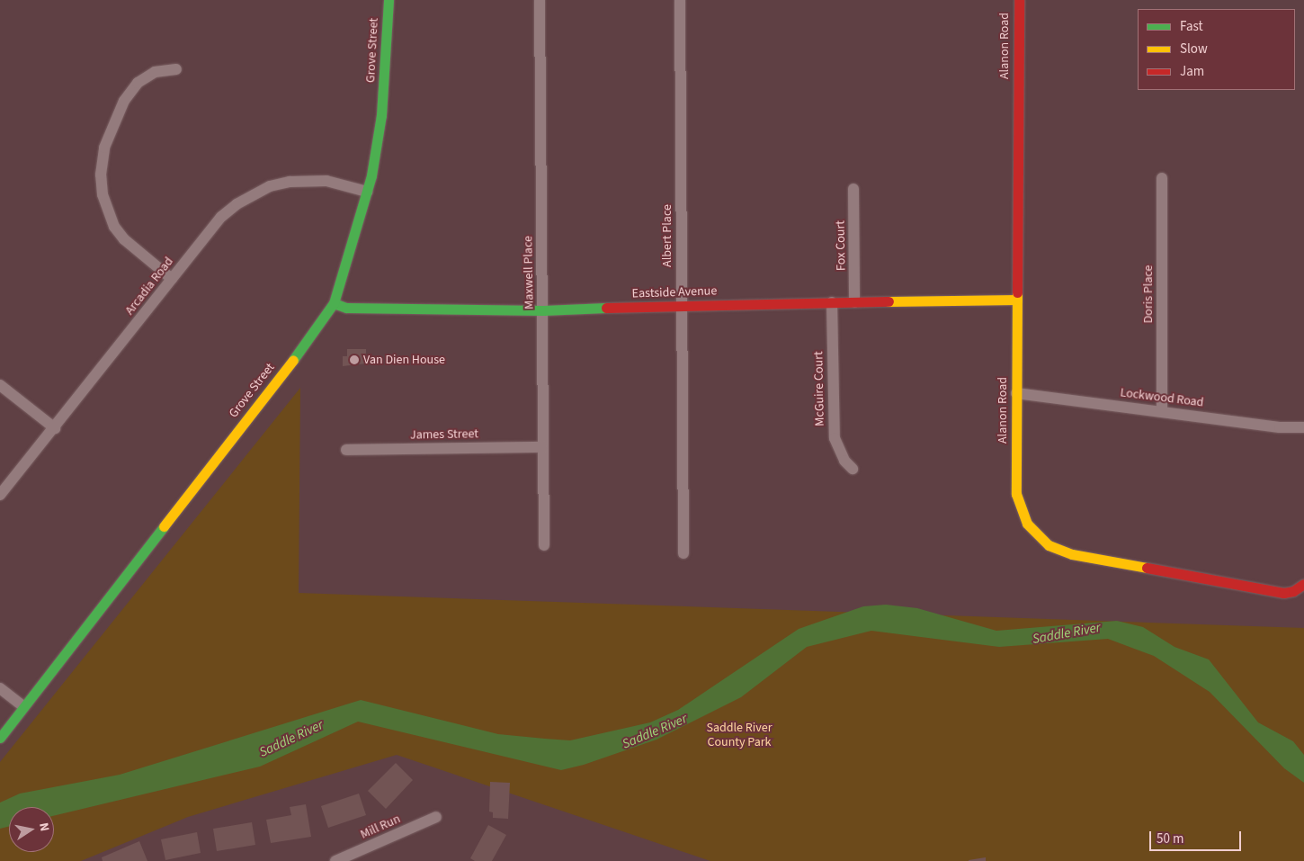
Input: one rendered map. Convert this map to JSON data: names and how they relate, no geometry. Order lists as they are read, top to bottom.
{
  "streets": {
    "street": [
      "Alanon Road",
      "Grove Street",
      "Albert Place",
      "Fox Court",
      "Maxwell Place",
      "Arcadia Road",
      "Eastside Avenue",
      "Doris Place",
      "McGuire Court",
      "Lockwood Road",
      "James Street",
      "Mill Run"
    ]
  },
  "crossings": [
    ["Alanon Road", "Eastside Avenue"],
    ["Alanon Road", "Lockwood Road"],
    ["Grove Street", "Arcadia Road"],
    ["Grove Street", "Eastside Avenue"],
    ["Albert Place", "Eastside Avenue"],
    ["Fox Court", "Eastside Avenue"],
    ["Maxwell Place", "Eastside Avenue"],
    ["Maxwell Place", "James Street"],
    ["Eastside Avenue", "McGuire Court"],
    ["Doris Place", "Lockwood Road"]
  ],
  "water": ["Saddle River"],
  "parks": ["Saddle River County Park"],
  "places": ["Van Dien House"],
  "legend": ["Fast", "Slow", "Jam"],
  "scale_bar": "50 m",
  "north": "right"
}
